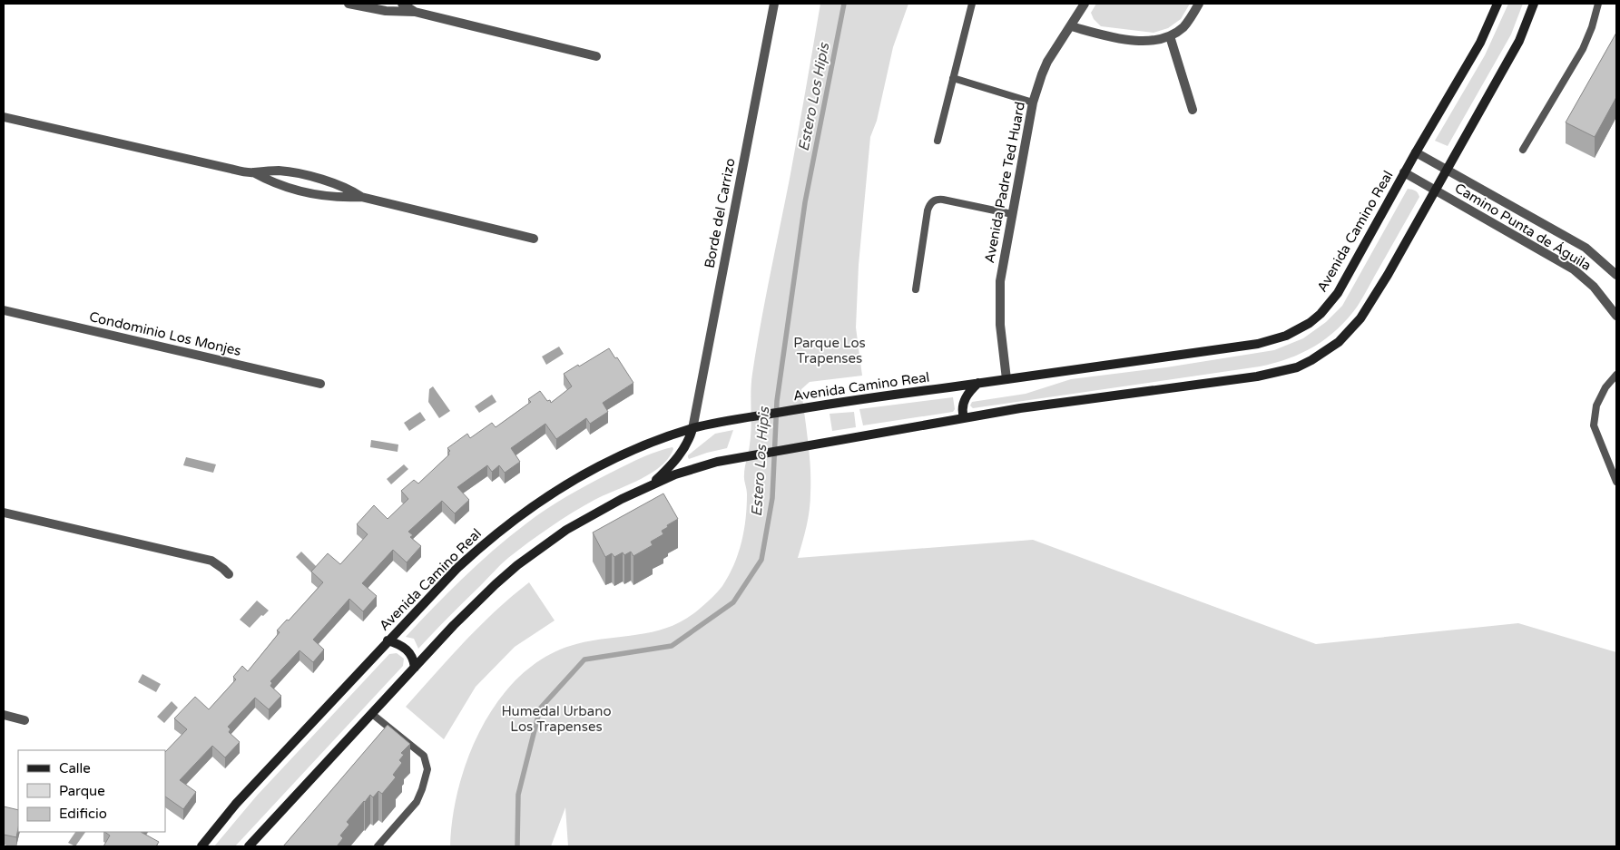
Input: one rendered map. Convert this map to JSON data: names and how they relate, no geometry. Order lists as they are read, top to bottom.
{
  "streets": {
    "main road": ["Avenida Camino Real"],
    "street": [
      "Avenida Padre Ted Huard",
      "Borde del Carrizo",
      "Camino Punta de Águila",
      "Condominio Los Monjes"
    ]
  },
  "crossings": [
    ["Avenida Padre Ted Huard", "Avenida Camino Real"],
    ["Borde del Carrizo", "Avenida Camino Real"],
    ["Camino Punta de Águila", "Avenida Camino Real"]
  ],
  "water": ["Estero Los Hipis"],
  "parks": ["Parque Los Trapenses", "Humedal Urbano Los Trapenses"],
  "legend": ["Calle", "Parque", "Edificio"]
}
